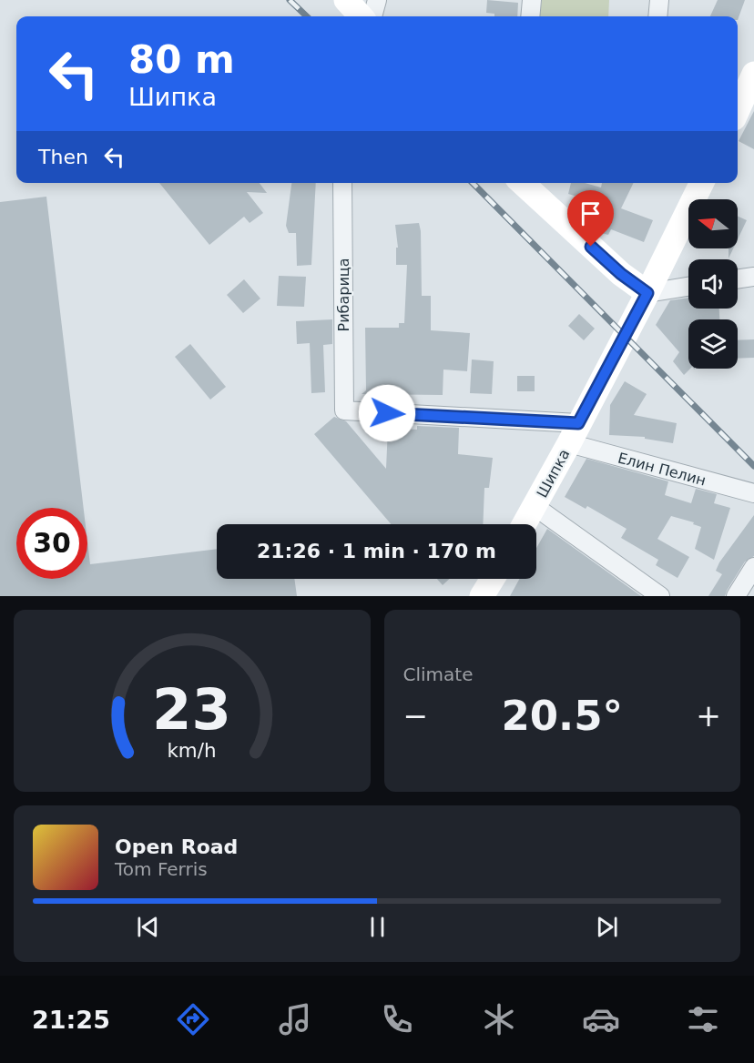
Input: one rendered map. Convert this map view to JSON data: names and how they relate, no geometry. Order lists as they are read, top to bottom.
{
  "streets": {
    "main road": ["Шипка"],
    "street": ["Рибарица", "Елин Пелин"]
  },
  "crossings": [
    ["Рибарица", "Елин Пелин"],
    ["Елин Пелин", "Шипка"]
  ],
  "north": "left",
  "page": {
    "turn": ["80 m", "Шипка"],
    "then": "Then",
    "limit": "30",
    "trip": "21:26 · 1 min · 170 m",
    "tile": "Climate",
    "heat": ["−", "20.5°", "+"],
    "song": ["Open Road", "Tom Ferris"],
    "tabs": "21:25",
    "gauge": ["23", "km/h"]
  }
}
